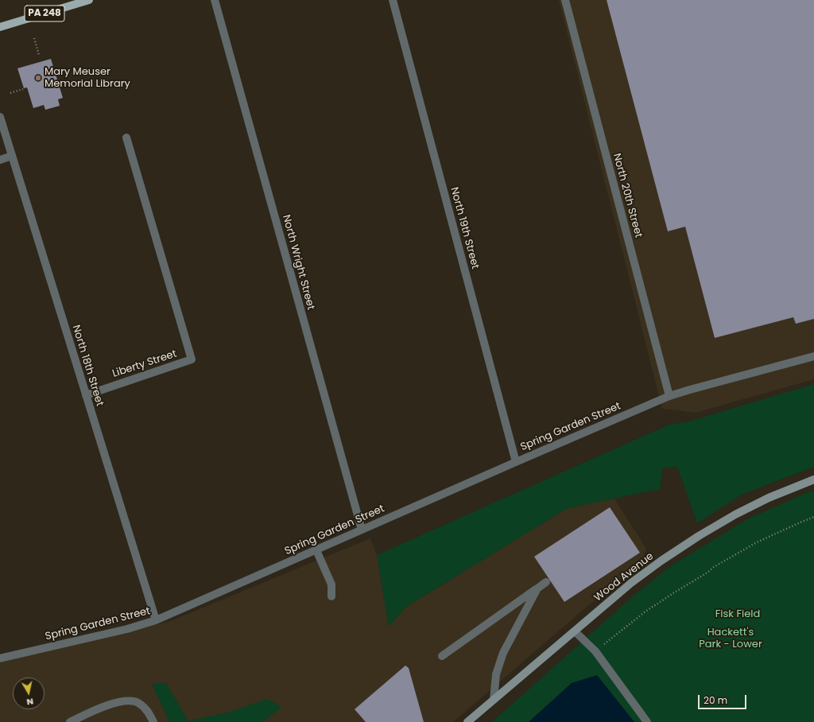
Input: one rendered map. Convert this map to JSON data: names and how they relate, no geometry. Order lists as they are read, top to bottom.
{
  "streets": {
    "main road": ["PA 248", "Wood Avenue"],
    "street": [
      "North 20th Street",
      "North 19th Street",
      "North Wright Street",
      "Liberty Street",
      "North 18th Street",
      "Spring Garden Street"
    ]
  },
  "crossings": [
    ["North 20th Street", "Spring Garden Street"],
    ["North 19th Street", "Spring Garden Street"],
    ["North Wright Street", "Spring Garden Street"],
    ["Liberty Street", "North 18th Street"],
    ["North 18th Street", "Spring Garden Street"]
  ],
  "parks": ["Fisk Field", "Hackett's Park - Lower"],
  "places": ["Mary Meuser Memorial Library"],
  "scale_bar": "20 m",
  "north": "bottom"
}
